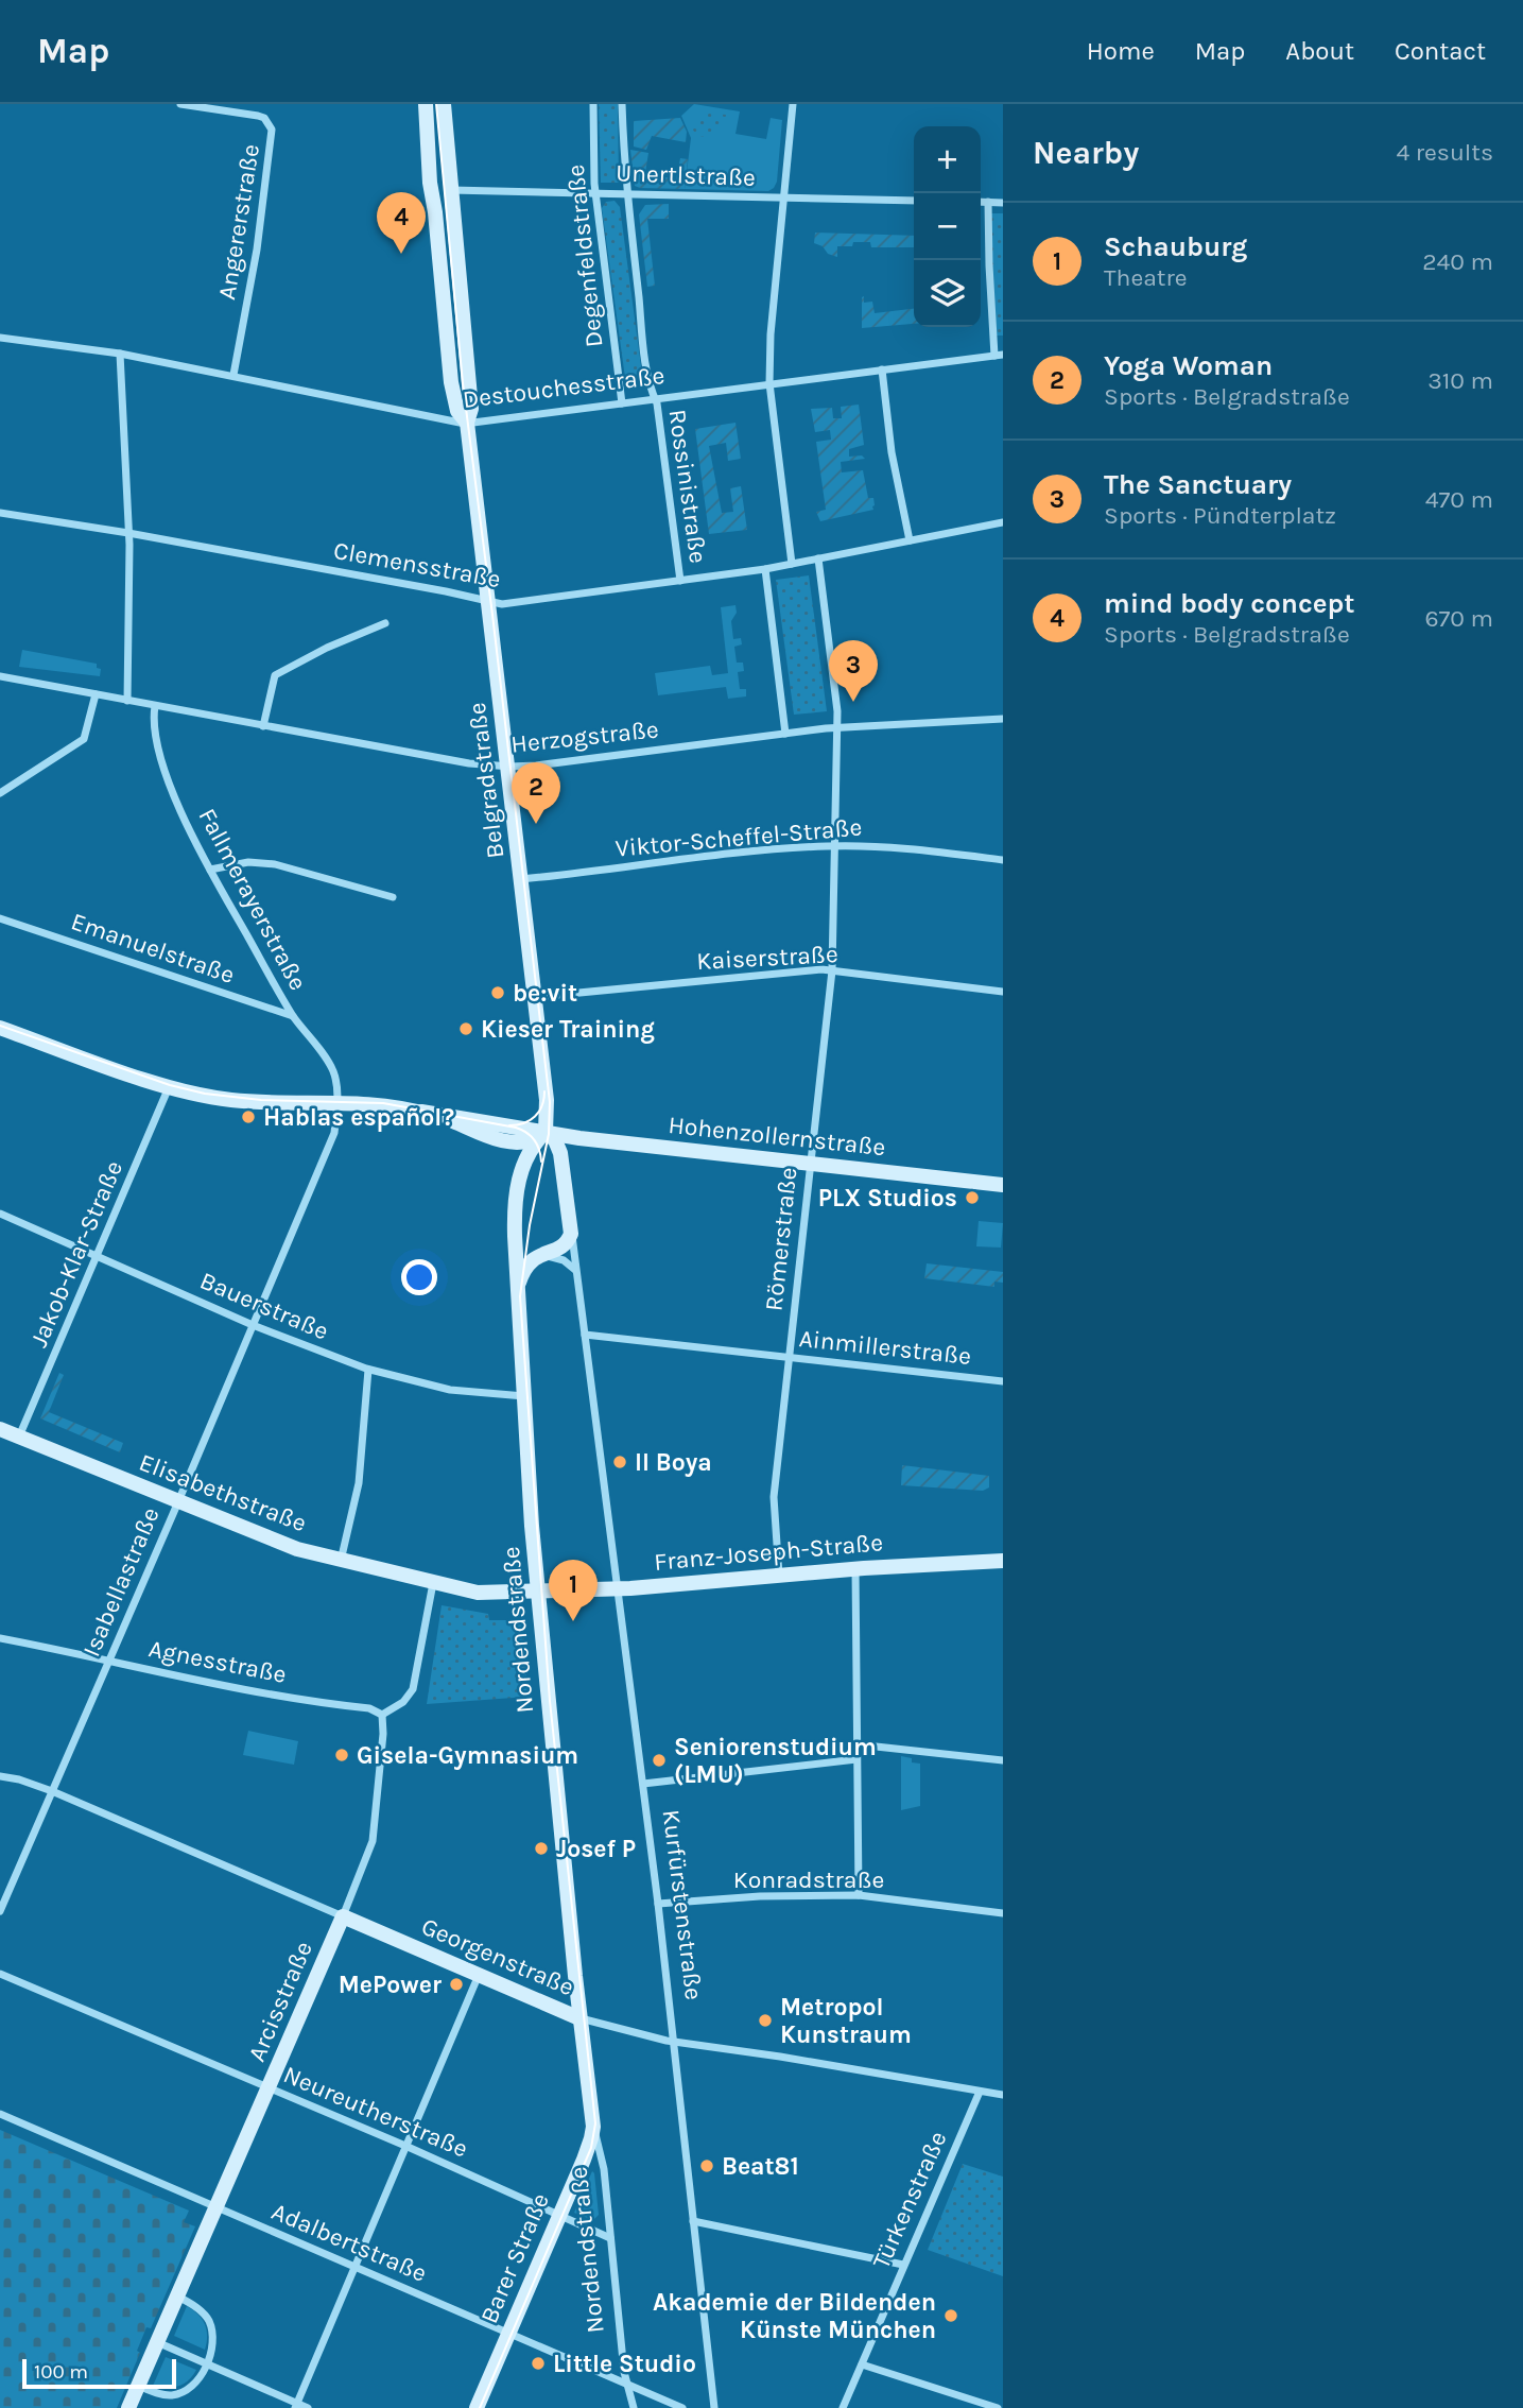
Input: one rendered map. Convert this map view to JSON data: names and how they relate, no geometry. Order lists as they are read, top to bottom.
{
  "streets": {
    "main road": [
      "Belgradstraße",
      "Hohenzollernstraße",
      "Elisabethstraße",
      "Franz-Joseph-Straße",
      "Nordendstraße",
      "Georgenstraße",
      "Arcisstraße",
      "Barer Straße"
    ],
    "street": [
      "Unertlstraße",
      "Angererstraße",
      "Degenfeldstraße",
      "Destouchesstraße",
      "Rossinistraße",
      "Clemensstraße",
      "Herzogstraße",
      "Viktor-Scheffel-Straße",
      "Fallmerayerstraße",
      "Emanuelstraße",
      "Kaiserstraße",
      "Römerstraße",
      "Jakob-Klar-Straße",
      "Bauerstraße",
      "Ainmillerstraße",
      "Isabellastraße",
      "Agnesstraße",
      "Konradstraße",
      "Kurfürstenstraße",
      "Neureutherstraße",
      "Türkenstraße",
      "Adalbertstraße"
    ]
  },
  "crossings": [
    ["Unertlstraße", "Degenfeldstraße"],
    ["Unertlstraße", "Belgradstraße"],
    ["Angererstraße", "Destouchesstraße"],
    ["Degenfeldstraße", "Destouchesstraße"],
    ["Degenfeldstraße", "Rossinistraße"],
    ["Destouchesstraße", "Rossinistraße"],
    ["Destouchesstraße", "Belgradstraße"],
    ["Rossinistraße", "Clemensstraße"],
    ["Clemensstraße", "Belgradstraße"],
    ["Clemensstraße", "Römerstraße"],
    ["Herzogstraße", "Belgradstraße"],
    ["Herzogstraße", "Fallmerayerstraße"],
    ["Herzogstraße", "Römerstraße"],
    ["Belgradstraße", "Viktor-Scheffel-Straße"],
    ["Belgradstraße", "Kaiserstraße"],
    ["Belgradstraße", "Hohenzollernstraße"],
    ["Viktor-Scheffel-Straße", "Römerstraße"],
    ["Fallmerayerstraße", "Emanuelstraße"],
    ["Fallmerayerstraße", "Hohenzollernstraße"],
    ["Fallmerayerstraße", "Isabellastraße"],
    ["Kaiserstraße", "Römerstraße"],
    ["Hohenzollernstraße", "Römerstraße"],
    ["Hohenzollernstraße", "Jakob-Klar-Straße"],
    ["Hohenzollernstraße", "Isabellastraße"],
    ["Hohenzollernstraße", "Nordendstraße"],
    ["Römerstraße", "Ainmillerstraße"],
    ["Römerstraße", "Franz-Joseph-Straße"],
    ["Jakob-Klar-Straße", "Bauerstraße"],
    ["Jakob-Klar-Straße", "Elisabethstraße"],
    ["Bauerstraße", "Isabellastraße"],
    ["Bauerstraße", "Nordendstraße"],
    ["Ainmillerstraße", "Kurfürstenstraße"],
    ["Elisabethstraße", "Franz-Joseph-Straße"],
    ["Elisabethstraße", "Isabellastraße"],
    ["Elisabethstraße", "Nordendstraße"],
    ["Franz-Joseph-Straße", "Nordendstraße"],
    ["Franz-Joseph-Straße", "Kurfürstenstraße"],
    ["Isabellastraße", "Agnesstraße"],
    ["Isabellastraße", "Georgenstraße"],
    ["Nordendstraße", "Georgenstraße"],
    ["Nordendstraße", "Neureutherstraße"],
    ["Nordendstraße", "Adalbertstraße"],
    ["Nordendstraße", "Barer Straße"],
    ["Agnesstraße", "Arcisstraße"],
    ["Konradstraße", "Kurfürstenstraße"],
    ["Kurfürstenstraße", "Georgenstraße"],
    ["Georgenstraße", "Arcisstraße"],
    ["Georgenstraße", "Türkenstraße"],
    ["Arcisstraße", "Neureutherstraße"],
    ["Arcisstraße", "Adalbertstraße"],
    ["Neureutherstraße", "Barer Straße"],
    ["Adalbertstraße", "Barer Straße"]
  ],
  "places": [
    "be:vit",
    "Kieser Training",
    "Hablas español?",
    "PLX Studios",
    "Il Boya",
    "Gisela-Gymnasium",
    "Seniorenstudium (LMU)",
    "Josef P",
    "MePower",
    "Metropol Kunstraum",
    "Beat81",
    "Akademie der Bildenden Künste München",
    "Little Studio"
  ],
  "scale_bar": "100 m",
  "page": {
    "header": "Map",
    "nav": [
      "Home",
      "Map",
      "About",
      "Contact"
    ],
    "heading": ["Nearby", "4 results"],
    "map_buttons": ["+", "−"],
    "pins": [
      "4",
      "3",
      "2",
      "1"
    ],
    "list": [
      {
        "mark": "1",
        "name": "Schauburg",
        "note": "Theatre",
        "value": "240 m"
      },
      {
        "mark": "2",
        "name": "Yoga Woman",
        "note": "Sports · Belgradstraße",
        "value": "310 m"
      },
      {
        "mark": "3",
        "name": "The Sanctuary",
        "note": "Sports · Pündterplatz",
        "value": "470 m"
      },
      {
        "mark": "4",
        "name": "mind body concept",
        "note": "Sports · Belgradstraße",
        "value": "670 m"
      }
    ],
    "scale": "100 m"
  }
}
